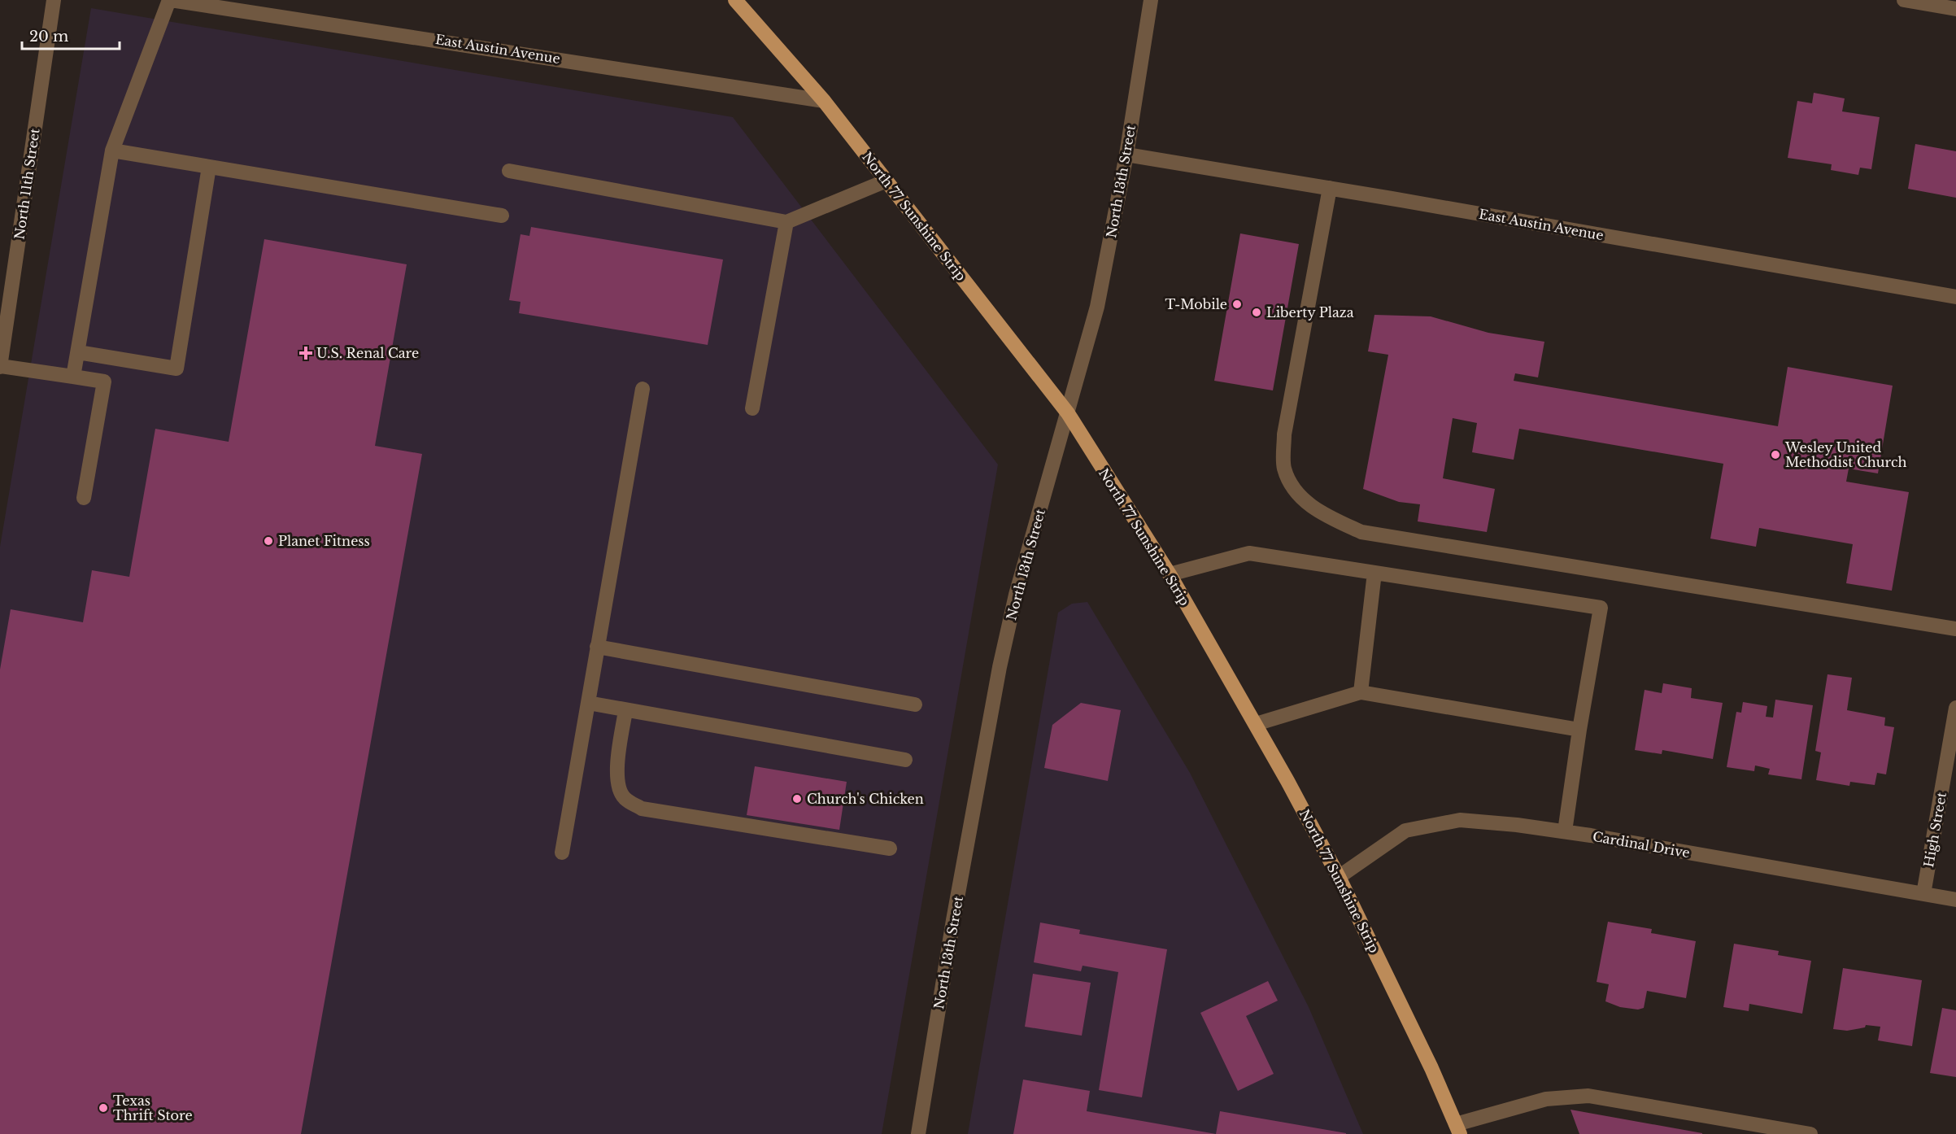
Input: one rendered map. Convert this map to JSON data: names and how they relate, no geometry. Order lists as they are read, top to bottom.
{
  "streets": {
    "main road": ["North 77 Sunshine Strip"],
    "street": [
      "East Austin Avenue",
      "North 13th Street",
      "North 11th Street",
      "High Street",
      "Cardinal Drive"
    ]
  },
  "crossings": [
    ["East Austin Avenue", "North 13th Street"],
    ["East Austin Avenue", "North 77 Sunshine Strip"],
    ["North 13th Street", "North 77 Sunshine Strip"],
    ["North 77 Sunshine Strip", "Cardinal Drive"],
    ["High Street", "Cardinal Drive"]
  ],
  "places": {
    "other": [
      "T-Mobile",
      "Liberty Plaza",
      "Wesley United Methodist Church",
      "Planet Fitness",
      "Church's Chicken",
      "Texas Thrift Store"
    ],
    "health": ["U.S. Renal Care"]
  },
  "scale_bar": "20 m"
}
